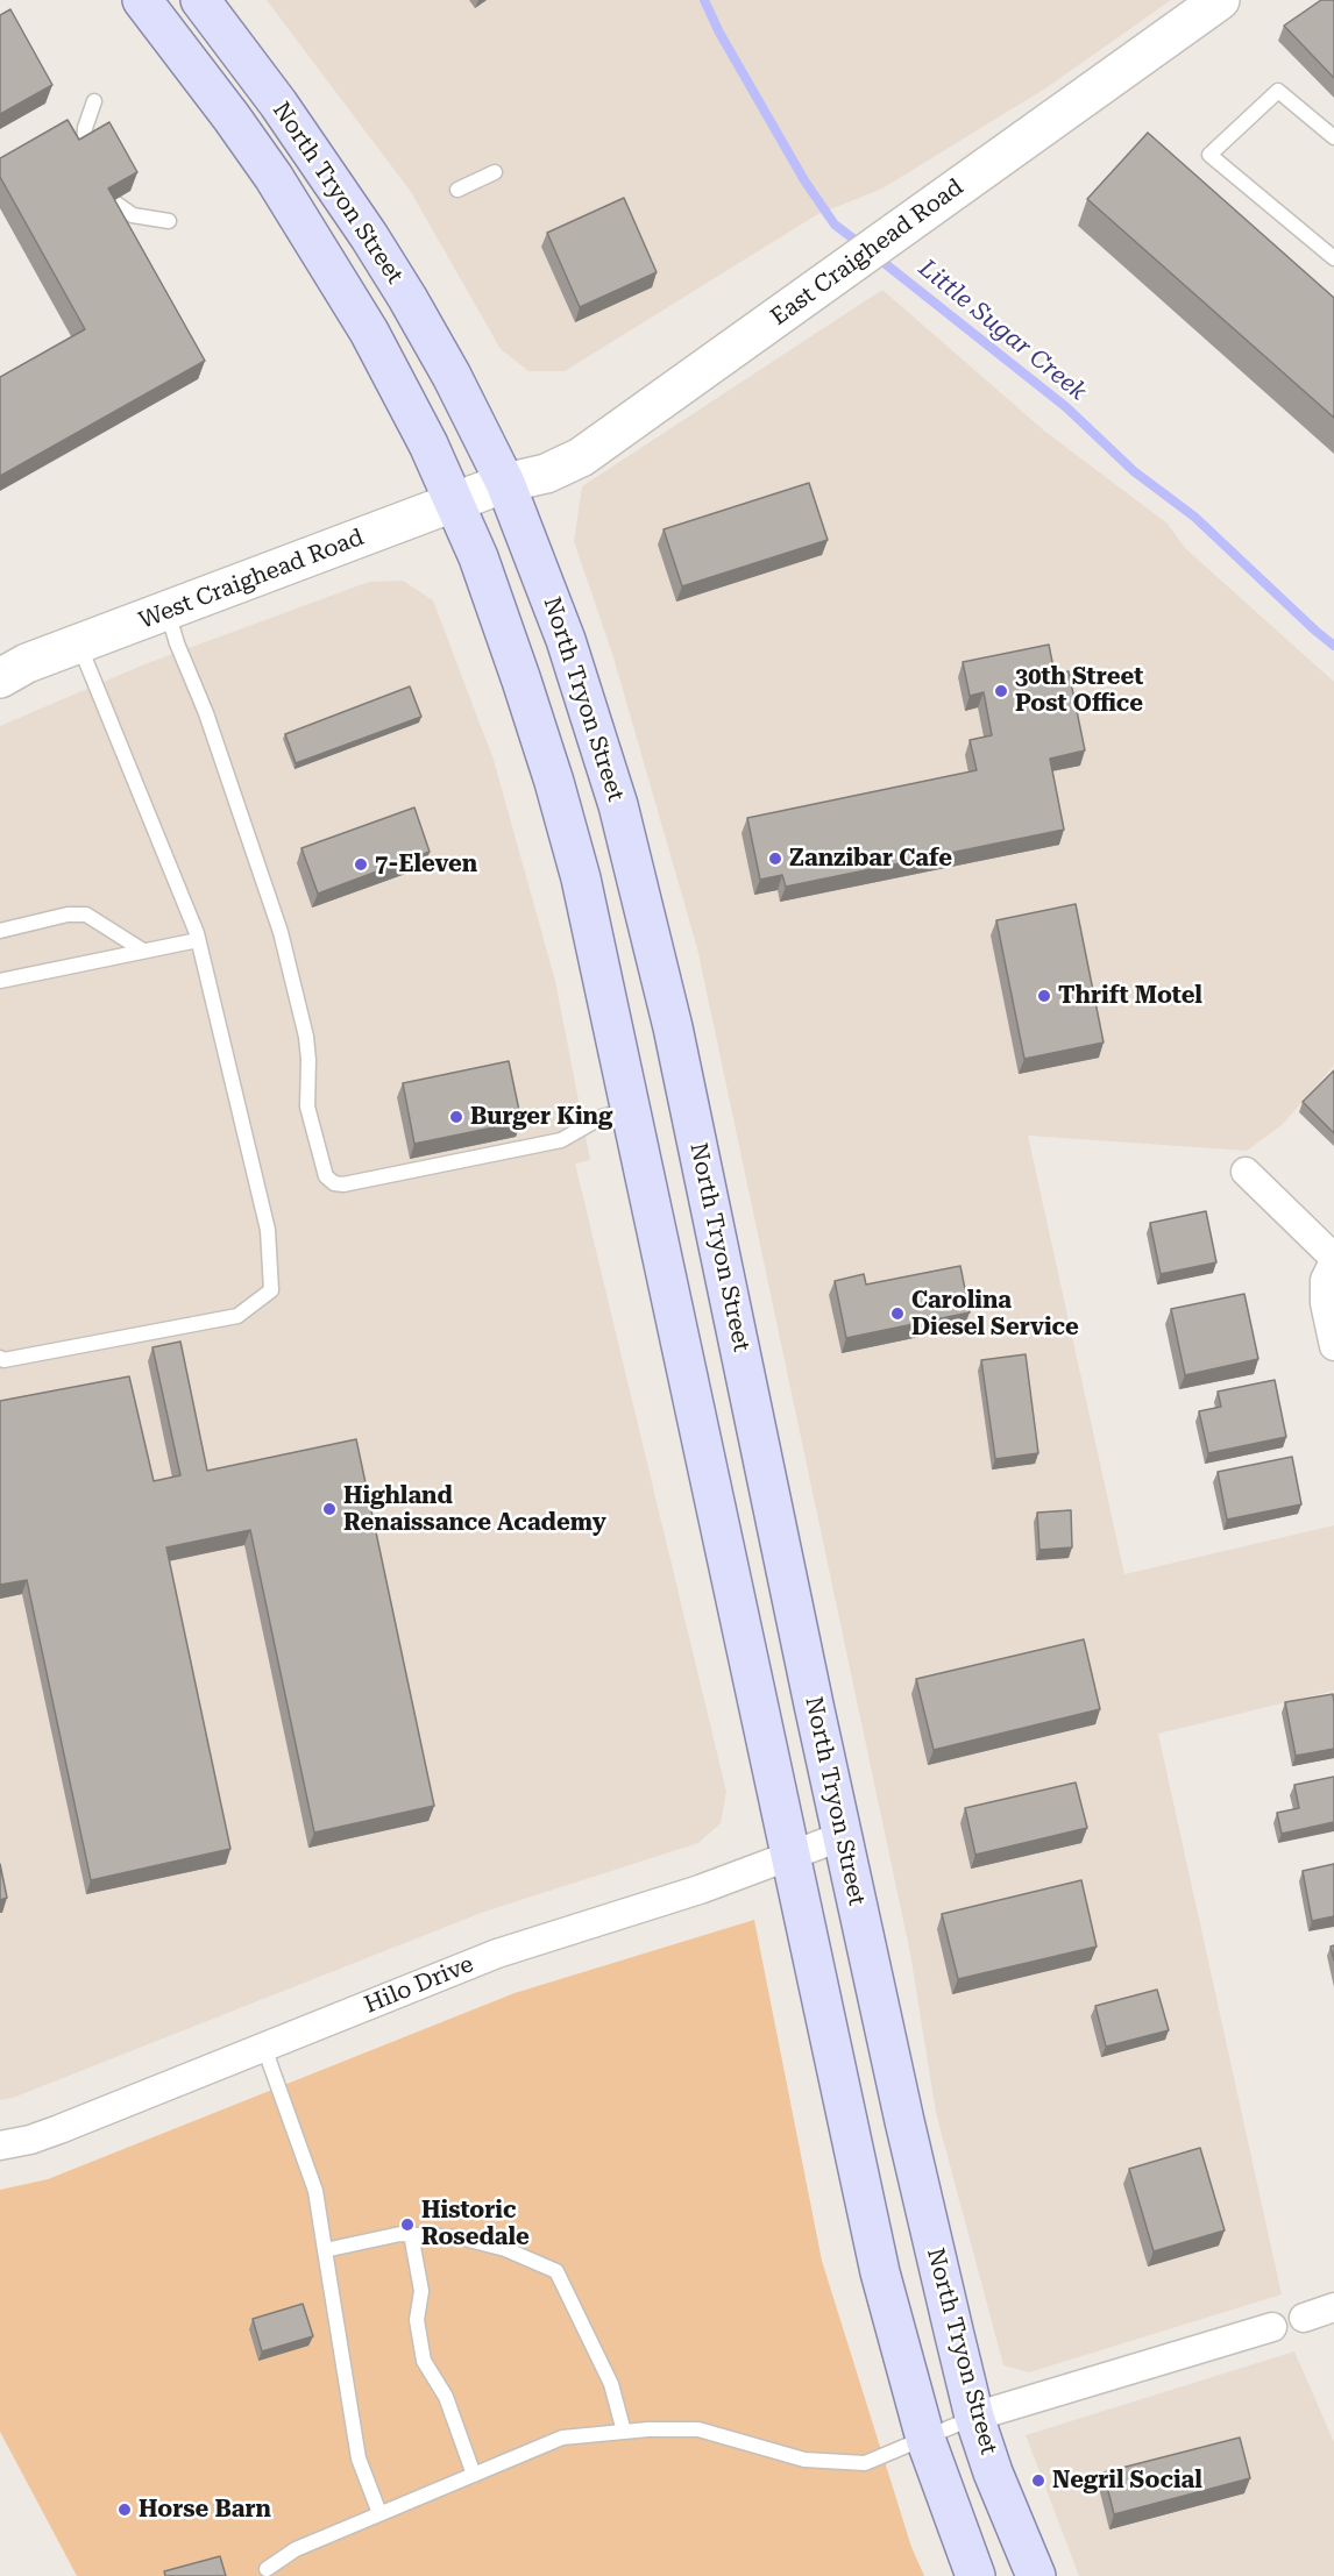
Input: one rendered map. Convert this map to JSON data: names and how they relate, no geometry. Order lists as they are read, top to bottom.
{
  "streets": {
    "main road": ["North Tryon Street"],
    "street": ["East Craighead Road", "West Craighead Road", "Hilo Drive"]
  },
  "crossings": [
    ["North Tryon Street", "East Craighead Road"],
    ["North Tryon Street", "West Craighead Road"],
    ["North Tryon Street", "Hilo Drive"],
    ["East Craighead Road", "West Craighead Road"]
  ],
  "water": ["Little Sugar Creek"],
  "places": [
    "30th Street Post Office",
    "Zanzibar Cafe",
    "7-Eleven",
    "Thrift Motel",
    "Burger King",
    "Carolina Diesel Service",
    "Highland Renaissance Academy",
    "Historic Rosedale",
    "Negril Social",
    "Horse Barn"
  ]
}
